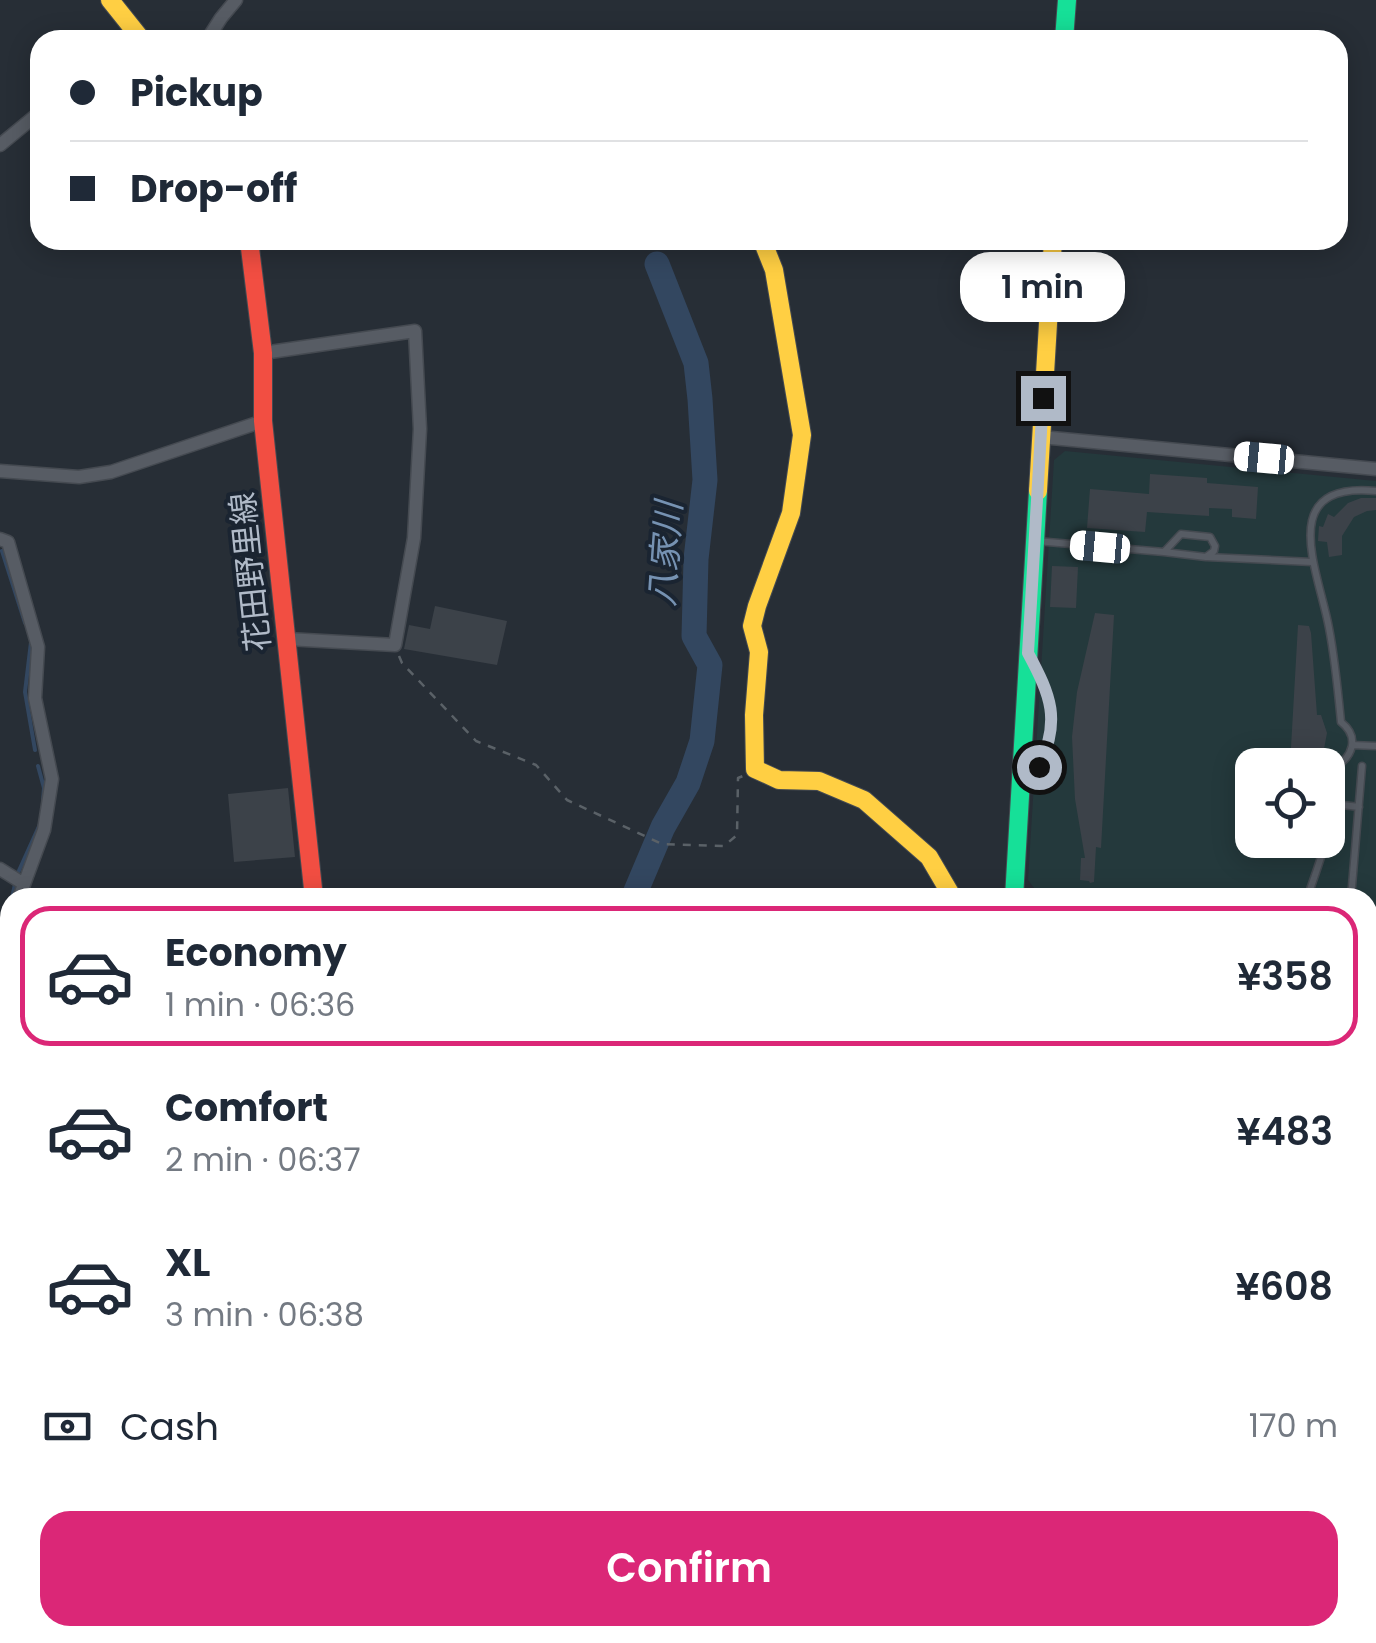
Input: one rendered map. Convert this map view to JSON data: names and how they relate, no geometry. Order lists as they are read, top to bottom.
{
  "streets": {
    "street": ["花田野里線"]
  },
  "water": ["八家川"],
  "page": {
    "banner": ["Pickup", "Drop-off"],
    "bubble": "1 min",
    "list": [
      {
        "name": "Economy",
        "note": "1 min · 06:36",
        "value": "¥358"
      },
      {
        "name": "Comfort",
        "note": "2 min · 06:37",
        "value": "¥483"
      },
      {
        "name": "XL",
        "note": "3 min · 06:38",
        "value": "¥608"
      }
    ],
    "pay": ["Cash", "170 m"],
    "buttons": "Confirm"
  }
}
